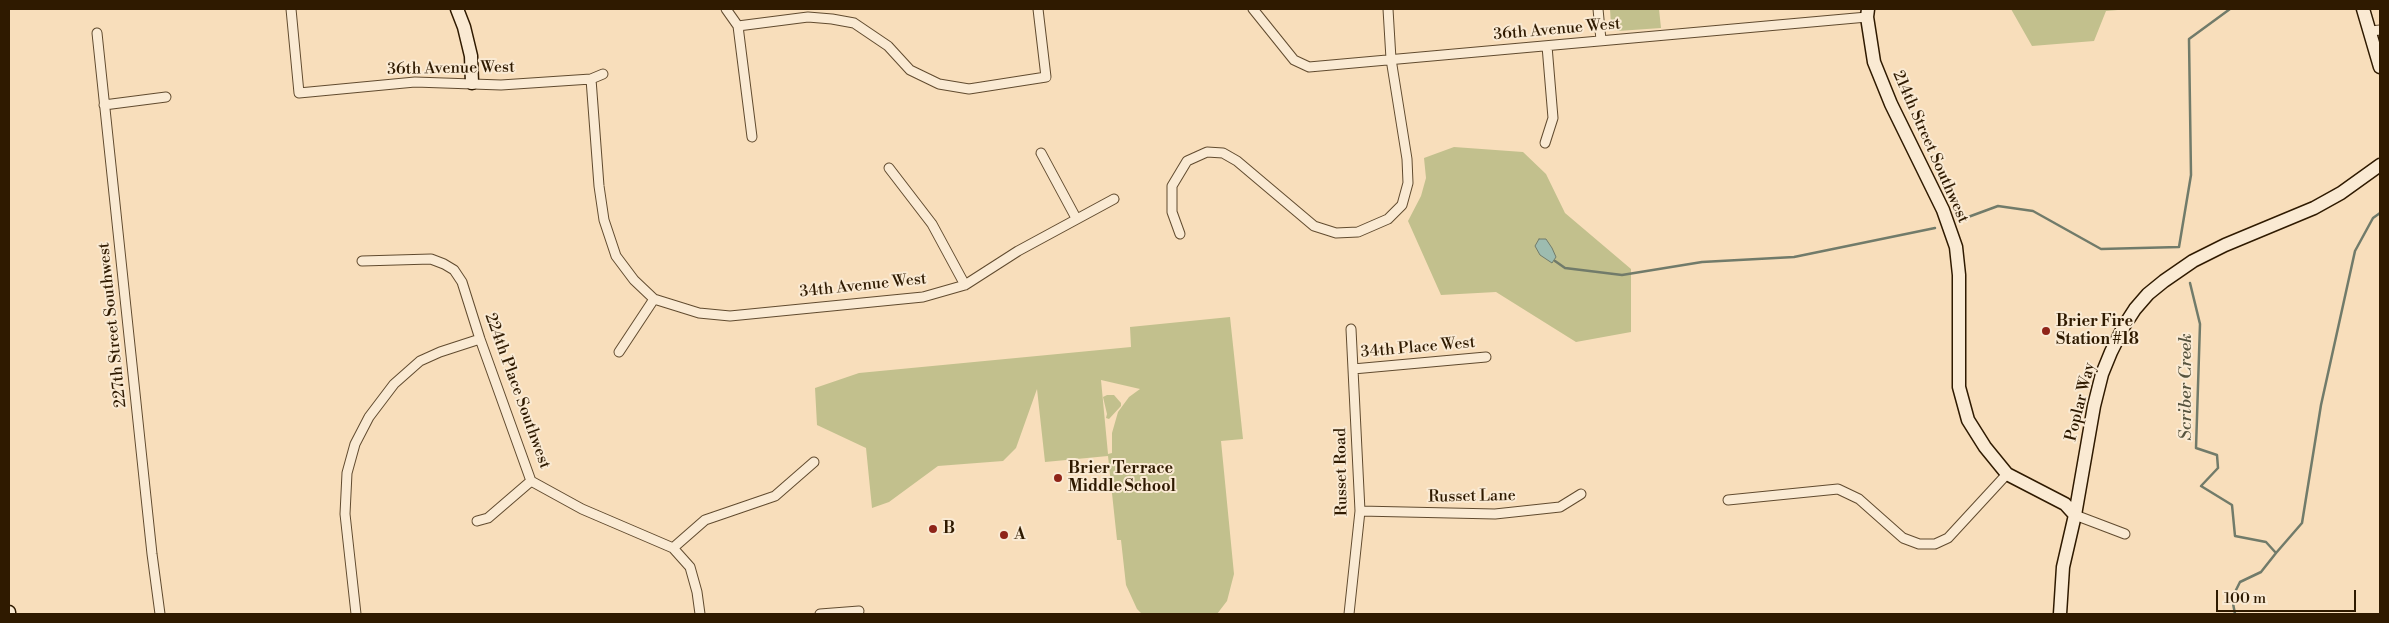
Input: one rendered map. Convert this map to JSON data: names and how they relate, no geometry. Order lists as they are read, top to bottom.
{
  "streets": {
    "main road": ["214th Street Southwest", "Poplar Way"],
    "street": [
      "36th Avenue West",
      "34th Avenue West",
      "227th Street Southwest",
      "34th Place West",
      "224th Place Southwest",
      "Russet Road",
      "Russet Lane"
    ]
  },
  "crossings": [
    ["36th Avenue West", "214th Street Southwest"],
    ["214th Street Southwest", "Poplar Way"],
    ["34th Place West", "Russet Road"],
    ["Russet Road", "Russet Lane"]
  ],
  "water": ["Scriber Creek"],
  "places": [
    "Brier Fire Station #18",
    "Brier Terrace Middle School",
    "B",
    "A"
  ],
  "scale_bar": "100 m"
}
